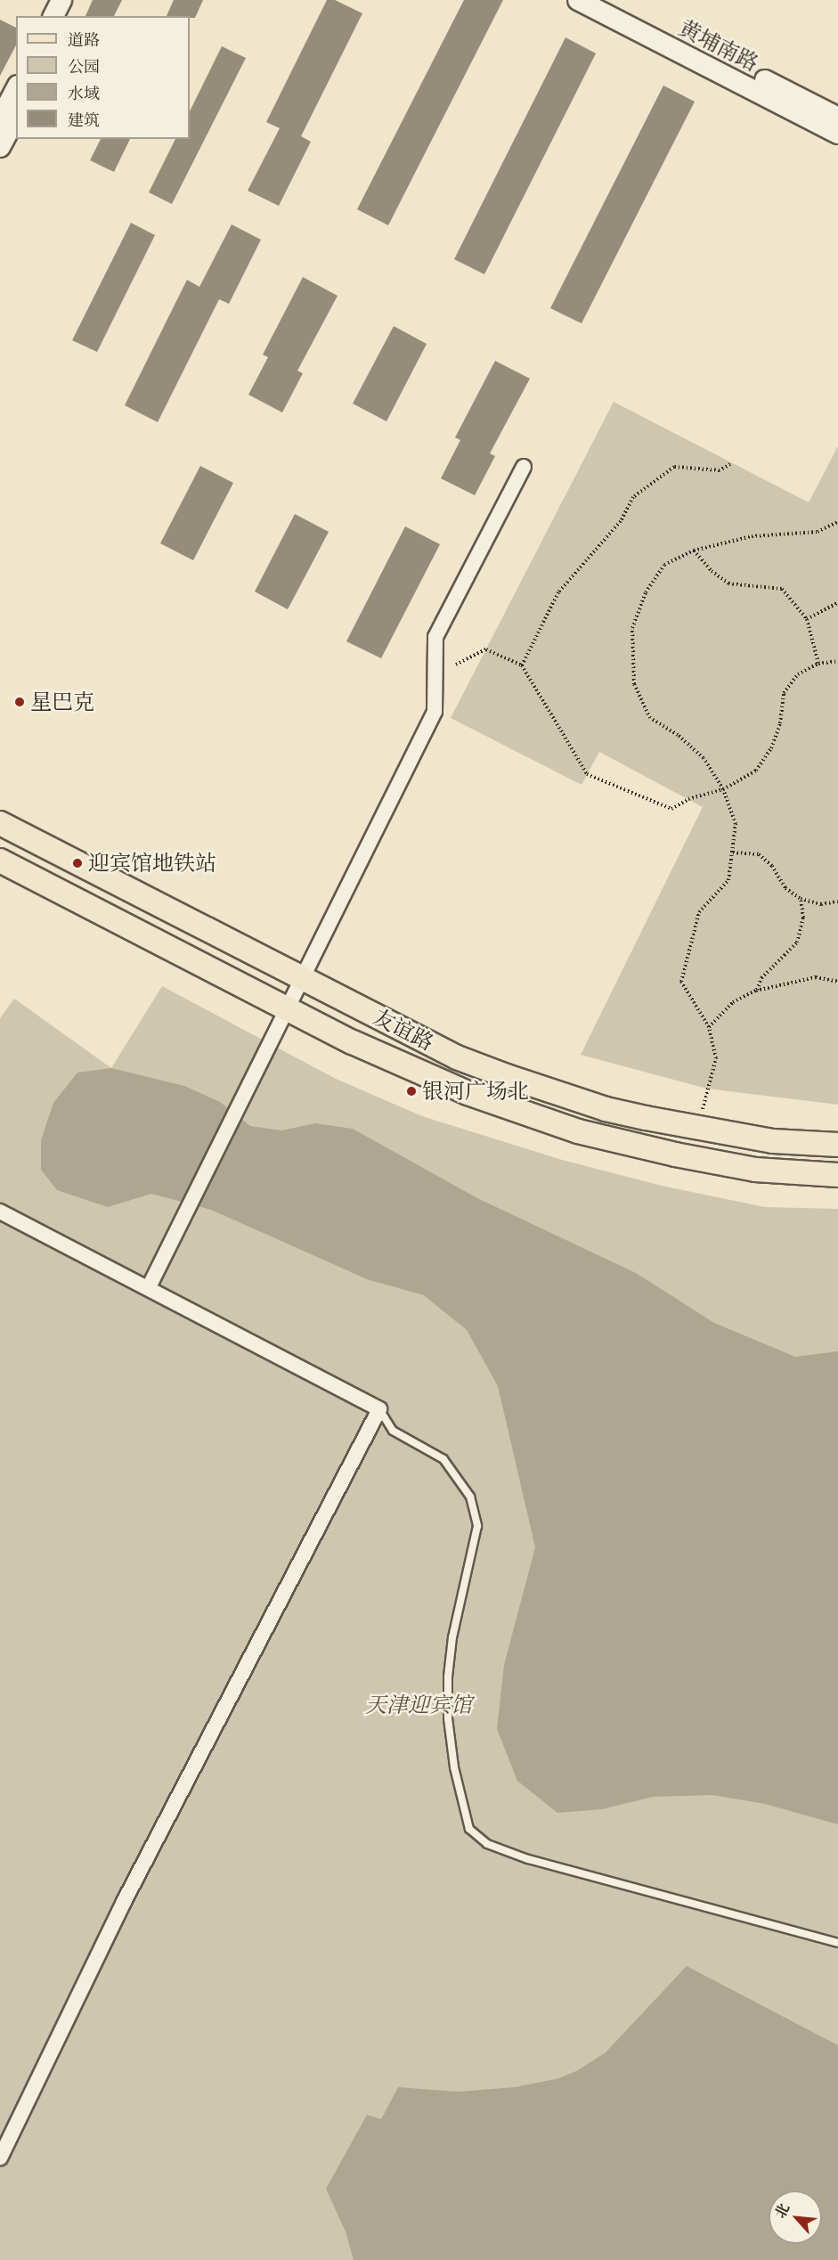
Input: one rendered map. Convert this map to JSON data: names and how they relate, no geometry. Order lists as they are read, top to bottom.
{
  "streets": {
    "main road": ["友谊路"],
    "street": ["黄埔南路"]
  },
  "parks": ["天津迎宾馆"],
  "places": ["星巴克", "迎宾馆地铁站", "银河广场北"],
  "legend": [
    "道路",
    "公园",
    "水域",
    "建筑"
  ],
  "north": "top left"
}
